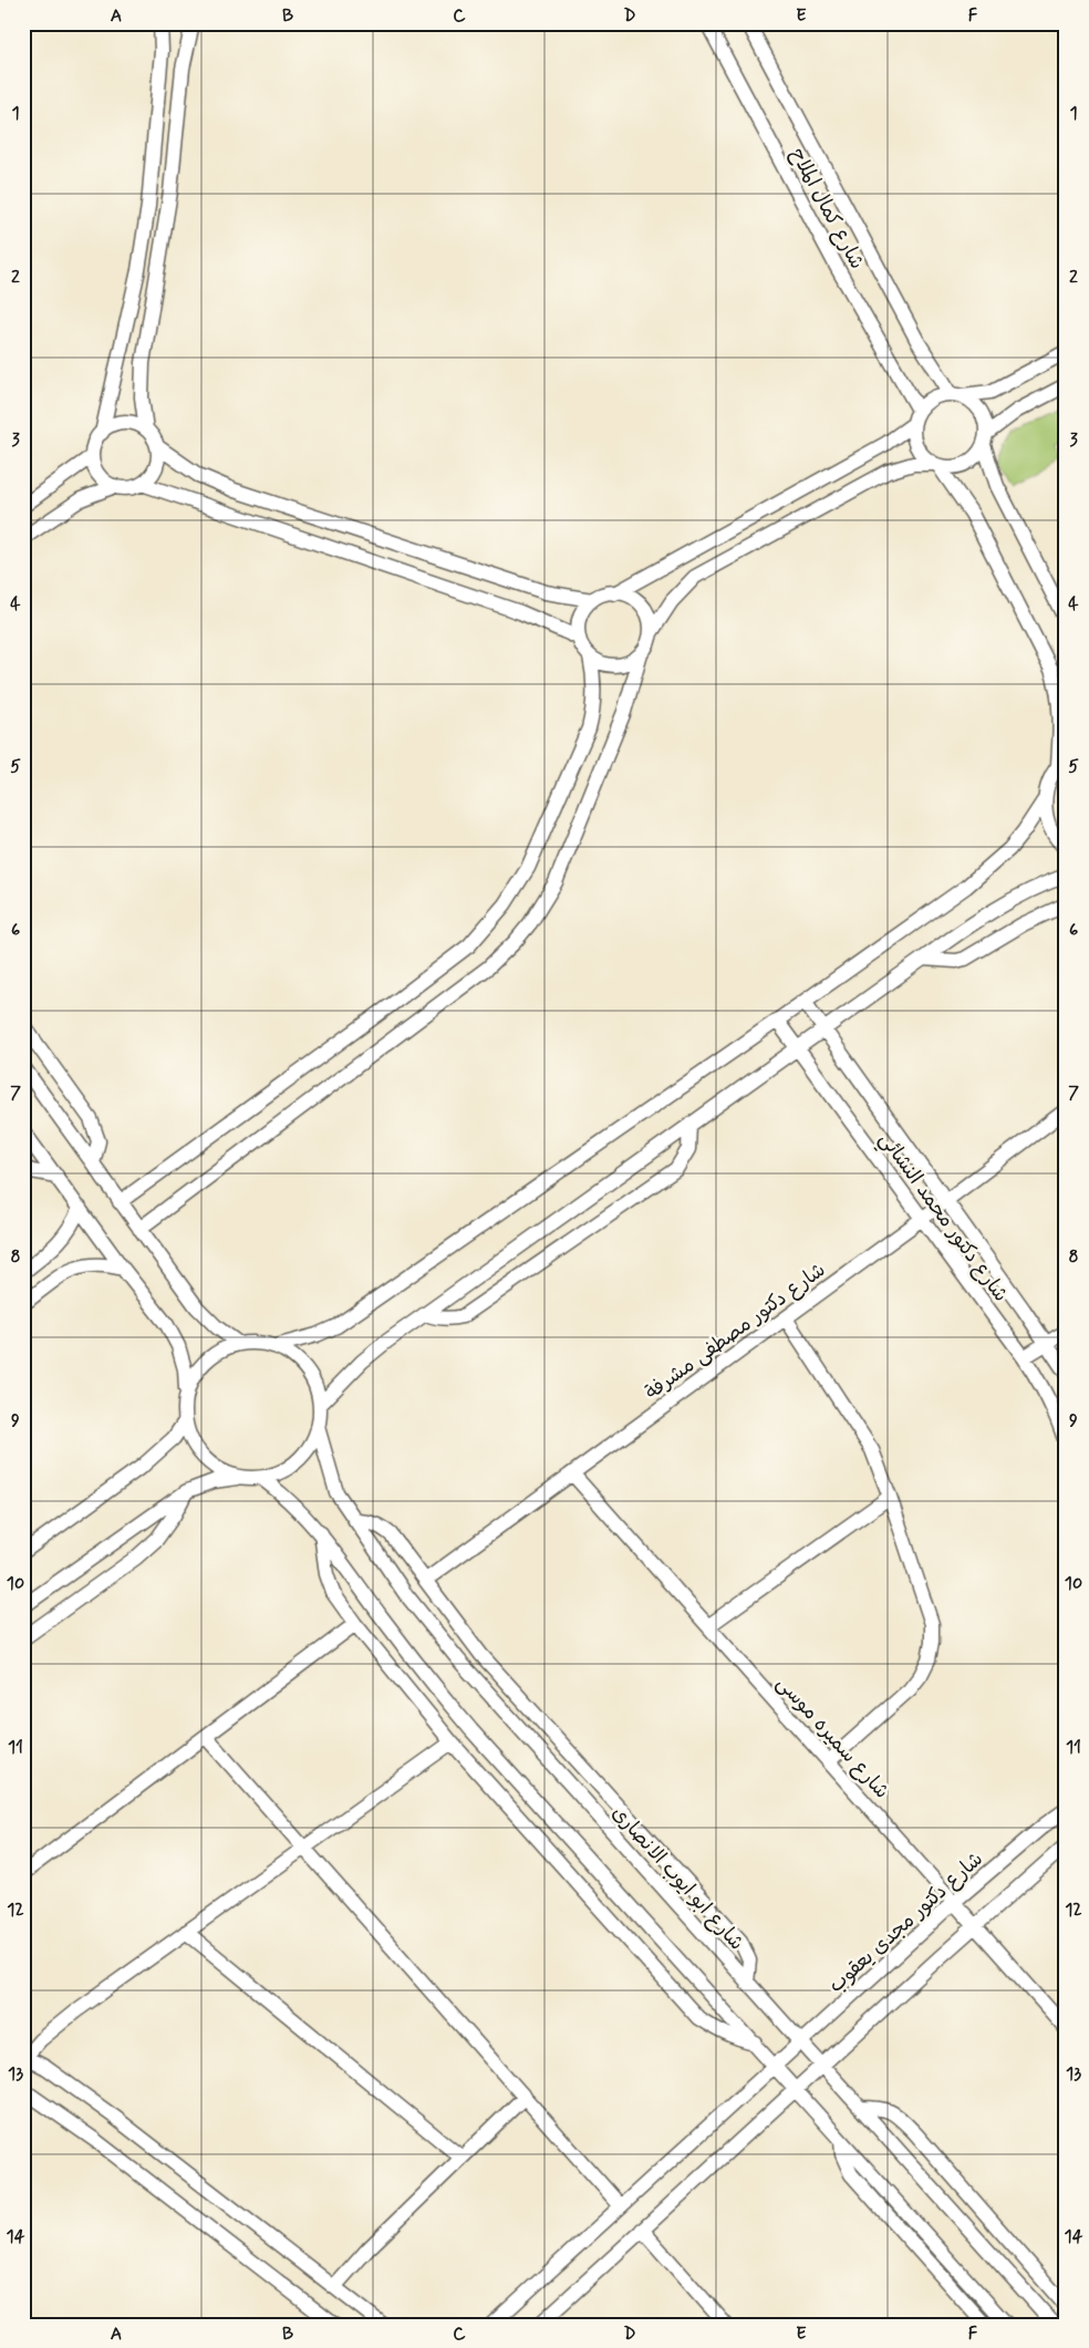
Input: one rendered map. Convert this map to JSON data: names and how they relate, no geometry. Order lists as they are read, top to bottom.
{
  "streets": {
    "street": [
      "شارع كمال الملاح",
      "شارع دكتور محمد النشائي",
      "شارع دكتور مصطفى مشرفة",
      "شارع سميره موسى",
      "شارع ابو ايوب الانصارى",
      "شارع دكتور مجدى يعقوب"
    ]
  },
  "crossings": [
    ["شارع دكتور محمد النشائي", "شارع دكتور مصطفى مشرفة"],
    ["شارع دكتور مصطفى مشرفة", "شارع سميره موسى"],
    ["شارع سميره موسى", "شارع دكتور مجدى يعقوب"],
    ["شارع ابو ايوب الانصارى", "شارع دكتور مجدى يعقوب"]
  ],
  "grid": {
    "columns": [
      "A",
      "B",
      "C",
      "D",
      "E",
      "F"
    ],
    "rows": [
      "1",
      "2",
      "3",
      "4",
      "5",
      "6",
      "7",
      "8",
      "9",
      "10",
      "11",
      "12",
      "13",
      "14"
    ]
  }
}
